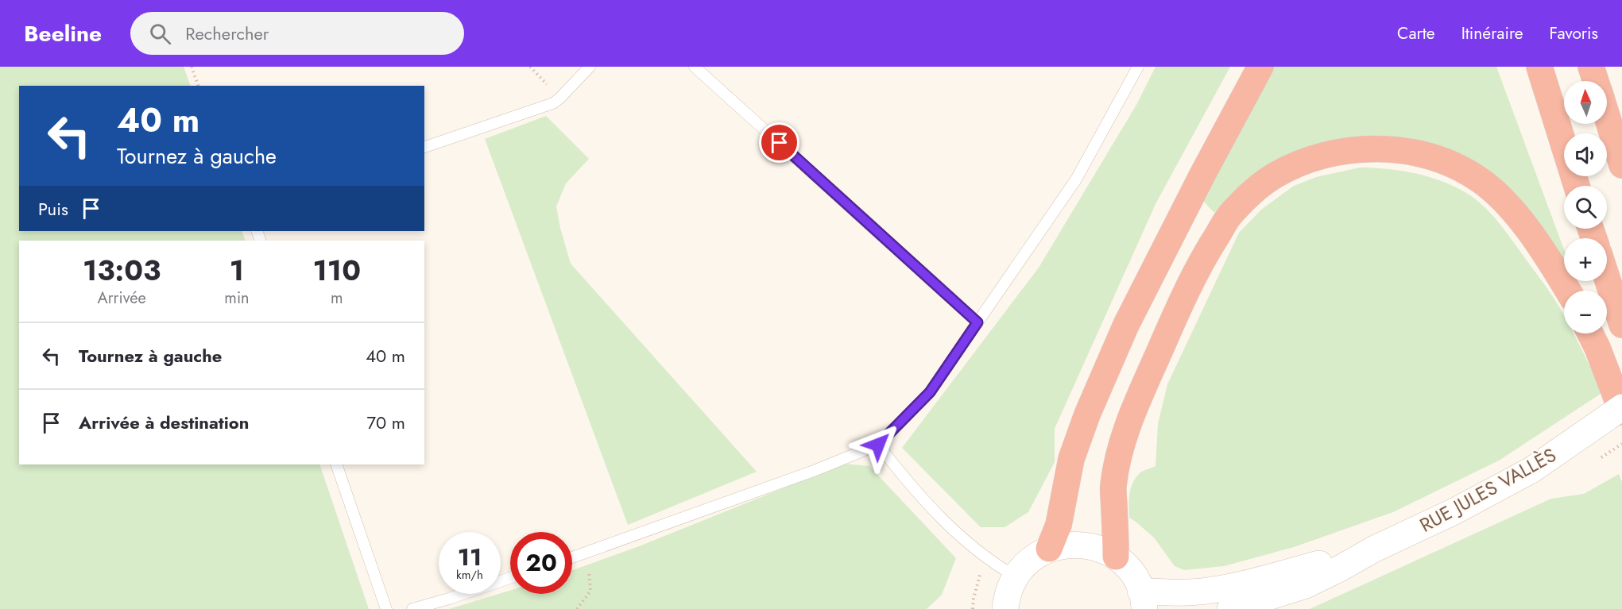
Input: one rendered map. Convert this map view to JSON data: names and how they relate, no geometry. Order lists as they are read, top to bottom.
{
  "streets": {
    "main road": ["RUE JULES VALLÈS"]
  },
  "north": "top",
  "page": {
    "header": "Beeline",
    "search": "Rechercher",
    "nav": ["Carte", "Itinéraire", "Favoris"],
    "map_buttons": ["+", "−"],
    "turn": ["40 m", "Tournez à gauche"],
    "then": "Puis",
    "eta": [
      "13:03",
      "Arrivée",
      "1",
      "min",
      "110",
      "m"
    ],
    "list": [
      {
        "name": "Tournez à gauche",
        "value": "40 m"
      },
      {
        "name": "Arrivée à destination",
        "value": "70 m"
      }
    ],
    "speed": "11 km/h",
    "limit": "20"
  }
}
